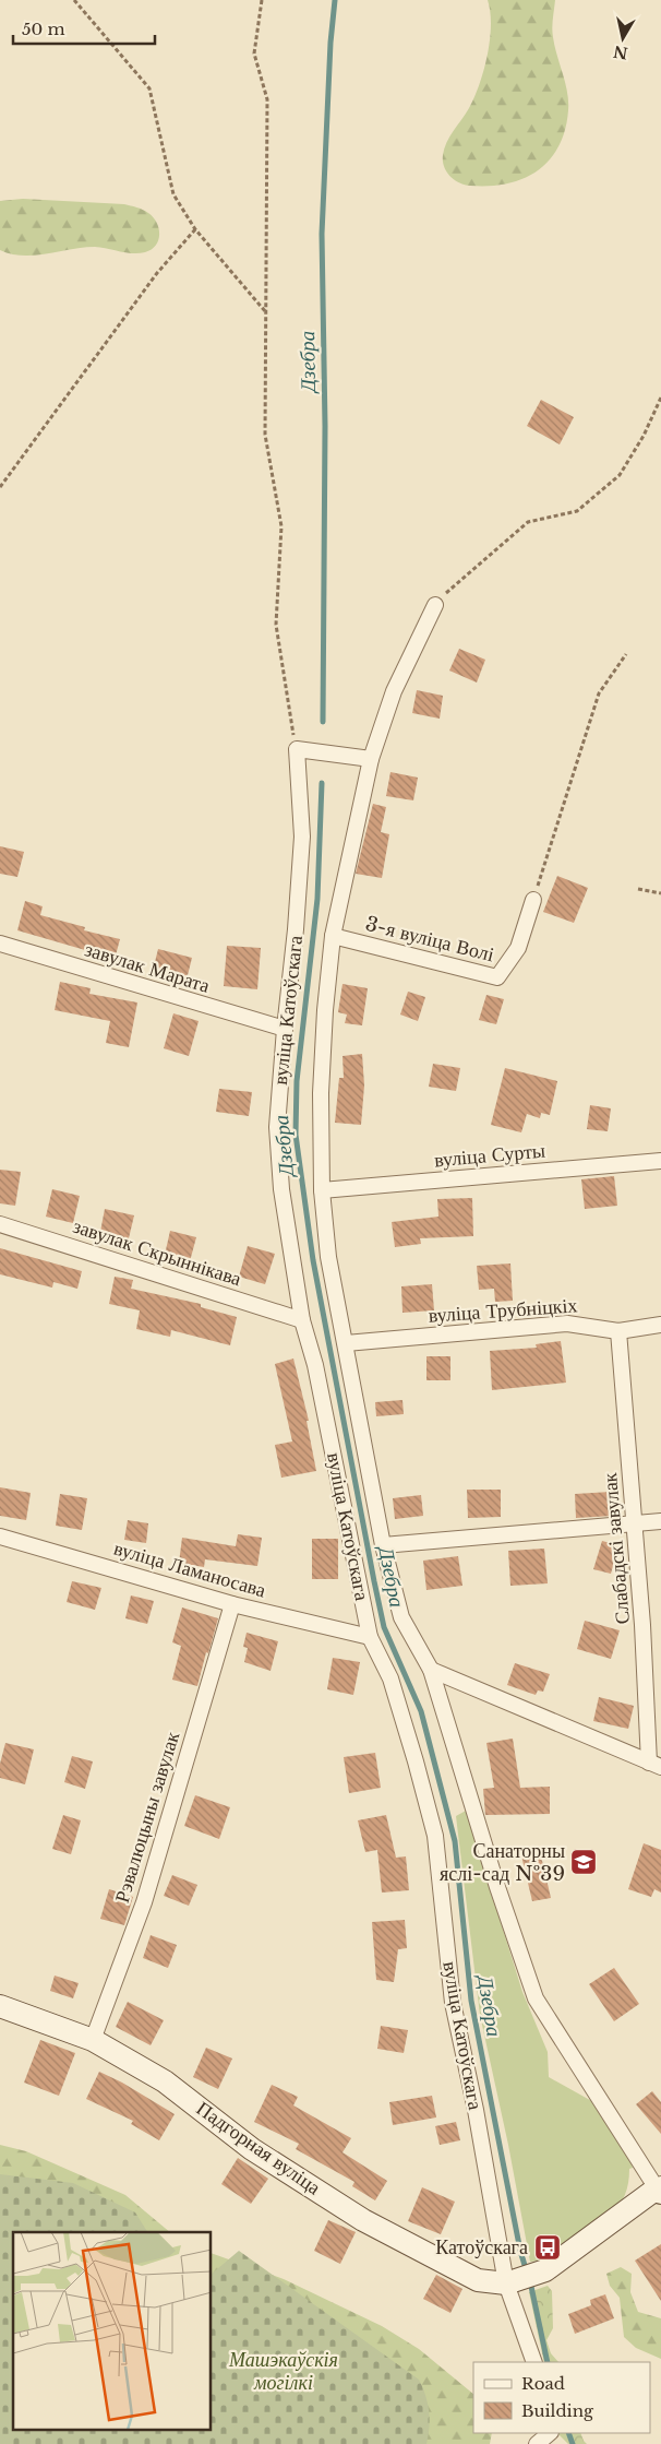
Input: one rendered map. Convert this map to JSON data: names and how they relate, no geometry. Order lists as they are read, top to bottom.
{
  "streets": {
    "street": [
      "3-я вуліца Волі",
      "завулак Марата",
      "вуліца Катоўскага",
      "вуліца Сурты",
      "завулак Скрыннікава",
      "вуліца Трубніцкіх",
      "Слабадскі завулак",
      "вуліца Ламаносава",
      "Рэвалюцыны завулак",
      "Падгорная вуліца"
    ]
  },
  "crossings": [
    ["3-я вуліца Волі", "вуліца Катоўскага"],
    ["завулак Марата", "вуліца Катоўскага"],
    ["вуліца Катоўскага", "вуліца Сурты"],
    ["вуліца Катоўскага", "завулак Скрыннікава"],
    ["вуліца Катоўскага", "вуліца Трубніцкіх"],
    ["вуліца Катоўскага", "Слабадскі завулак"],
    ["вуліца Катоўскага", "вуліца Ламаносава"],
    ["вуліца Катоўскага", "Падгорная вуліца"],
    ["вуліца Трубніцкіх", "Слабадскі завулак"],
    ["вуліца Ламаносава", "Рэвалюцыны завулак"],
    ["Рэвалюцыны завулак", "Падгорная вуліца"]
  ],
  "water": ["Дзебра"],
  "parks": ["Машэкаўскія могілкі"],
  "places": {
    "school or university": ["Санаторны яслі-сад №39"],
    "bus stop": ["Катоўскага"]
  },
  "legend": ["Road", "Building"],
  "scale_bar": "50 m",
  "north": "bottom"
}
